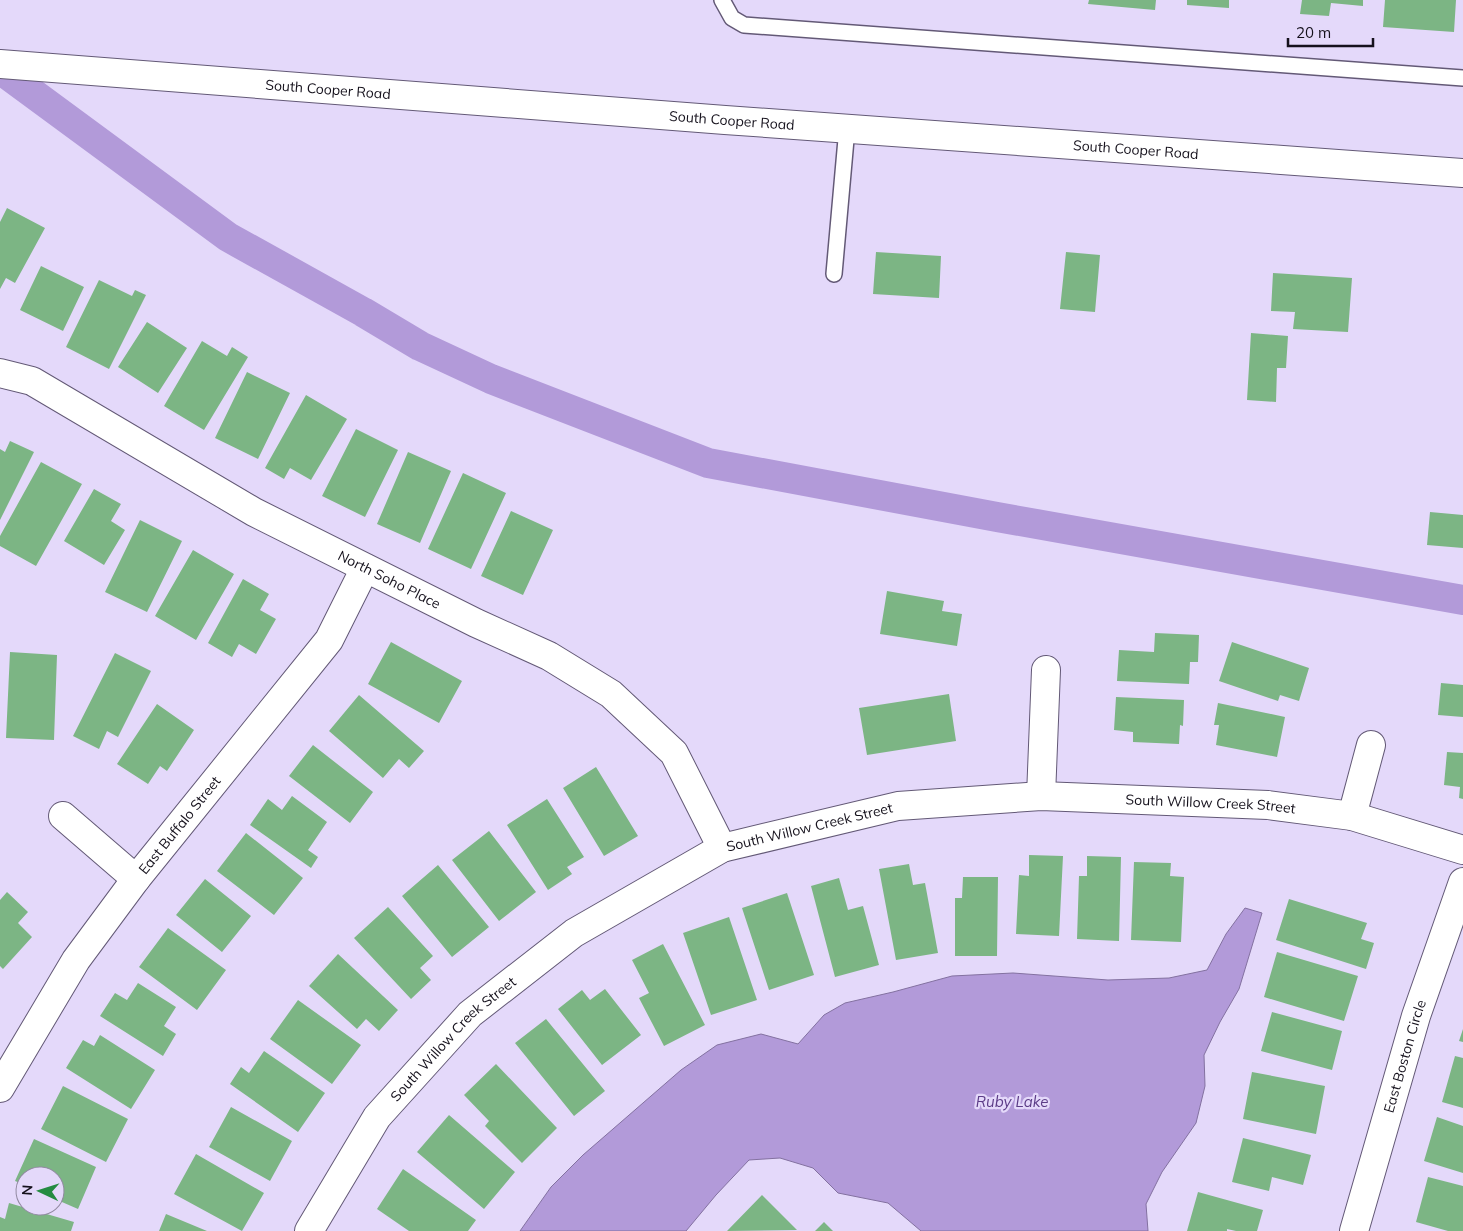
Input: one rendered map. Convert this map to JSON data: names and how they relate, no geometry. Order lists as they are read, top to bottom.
{
  "streets": {
    "street": [
      "South Cooper Road",
      "North Soho Place",
      "South Willow Creek Street",
      "East Buffalo Street",
      "East Boston Circle"
    ]
  },
  "crossings": [
    ["North Soho Place", "South Willow Creek Street"],
    ["North Soho Place", "East Buffalo Street"]
  ],
  "water": ["Ruby Lake"],
  "scale_bar": "20 m",
  "north": "left"
}
